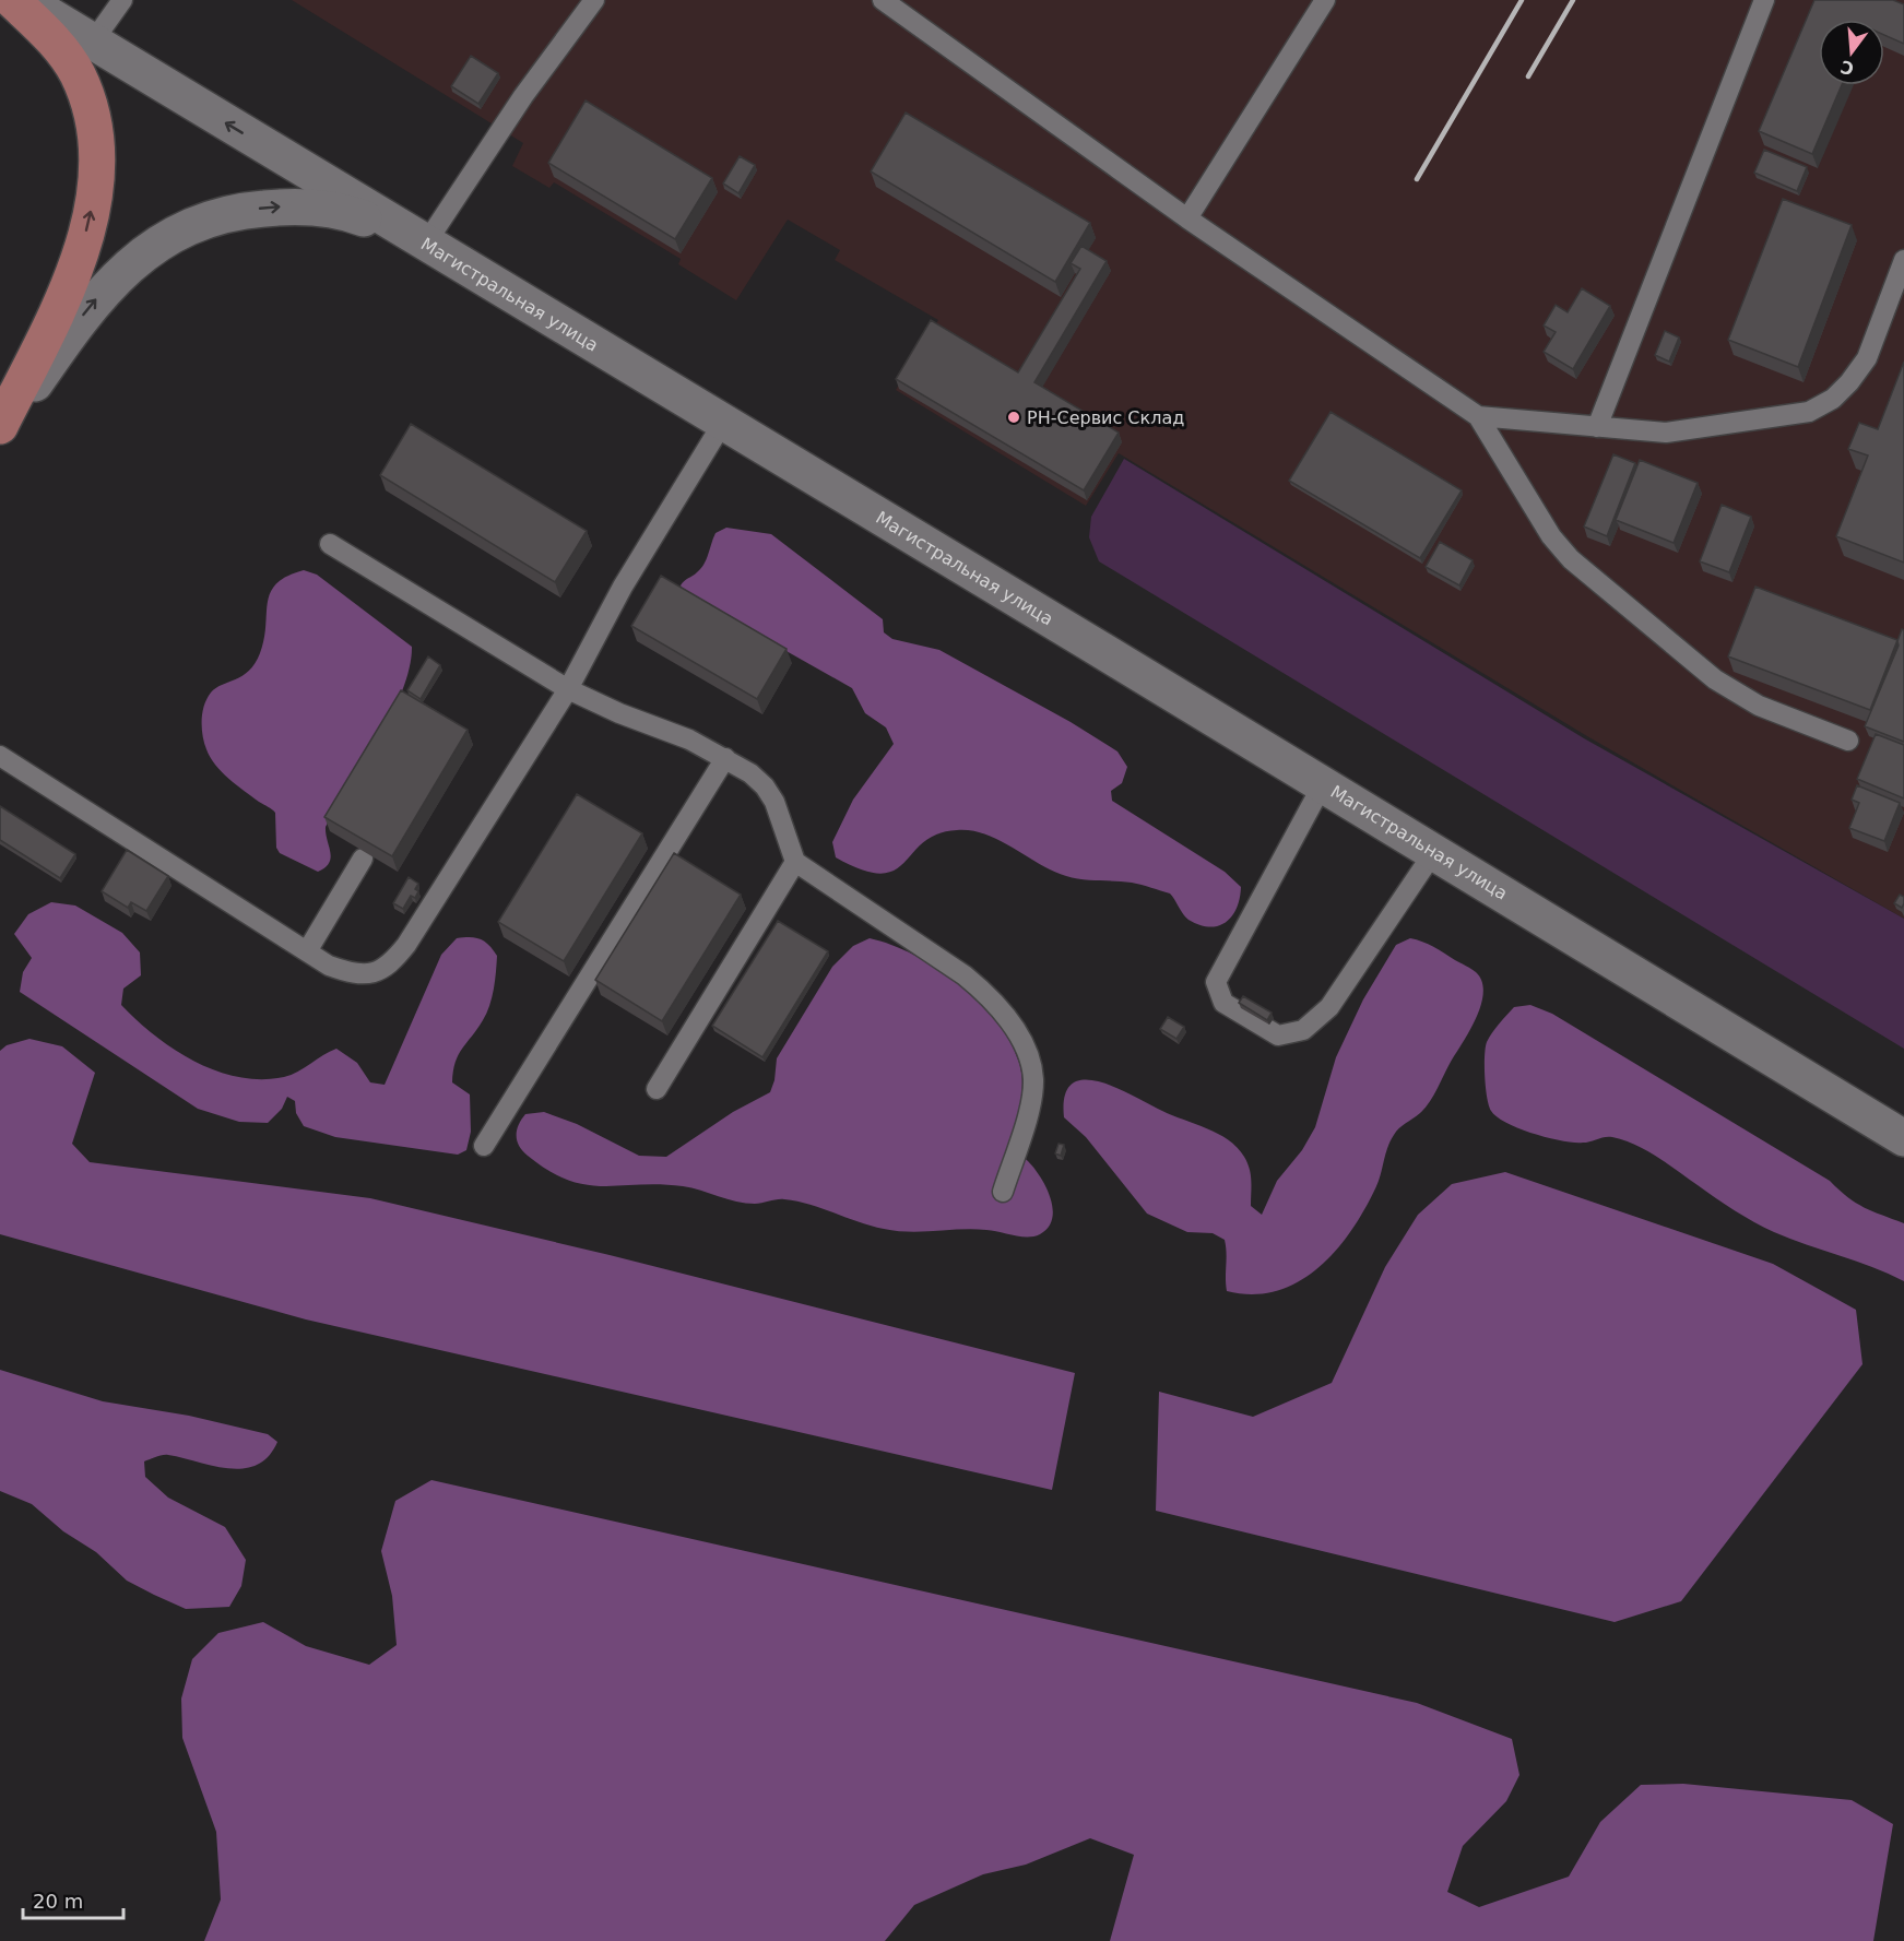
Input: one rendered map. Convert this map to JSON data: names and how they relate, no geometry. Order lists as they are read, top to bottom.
{
  "streets": {
    "main road": ["Магистральная улица"]
  },
  "places": ["РН-Сервис Cклад"],
  "scale_bar": "20 m",
  "north": "bottom"
}
